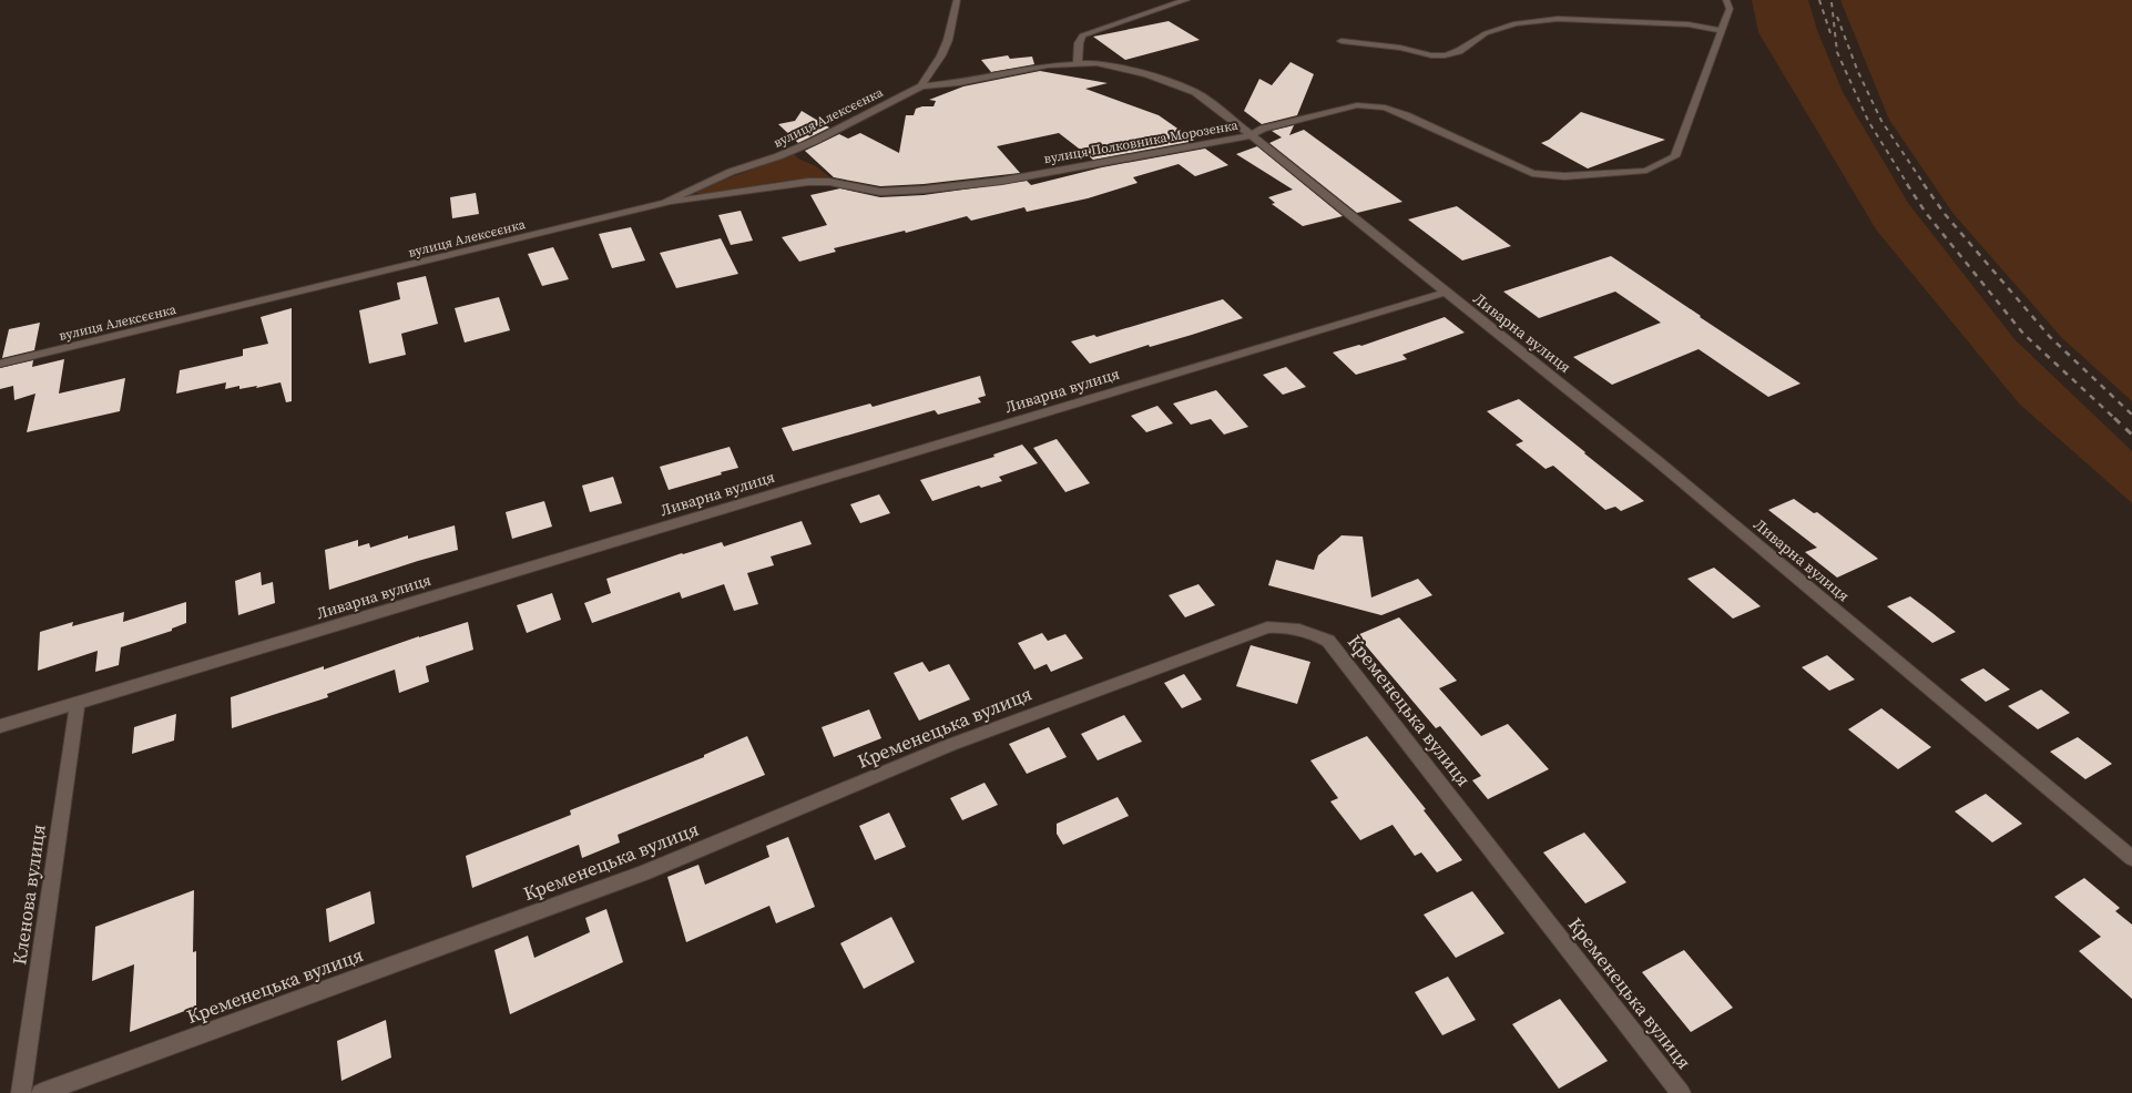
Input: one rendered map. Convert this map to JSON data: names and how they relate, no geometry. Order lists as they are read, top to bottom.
{
  "streets": {
    "street": [
      "вулиця Алексєєнка",
      "вулиця Полковника Морозенка",
      "Ливарна вулиця",
      "Кременецька вулиця",
      "Кленова вулиця"
    ]
  },
  "crossings": [
    ["вулиця Алексєєнка", "вулиця Полковника Морозенка"],
    ["вулиця Алексєєнка", "Ливарна вулиця"],
    ["вулиця Полковника Морозенка", "Ливарна вулиця"],
    ["Ливарна вулиця", "Кленова вулиця"]
  ]
}
